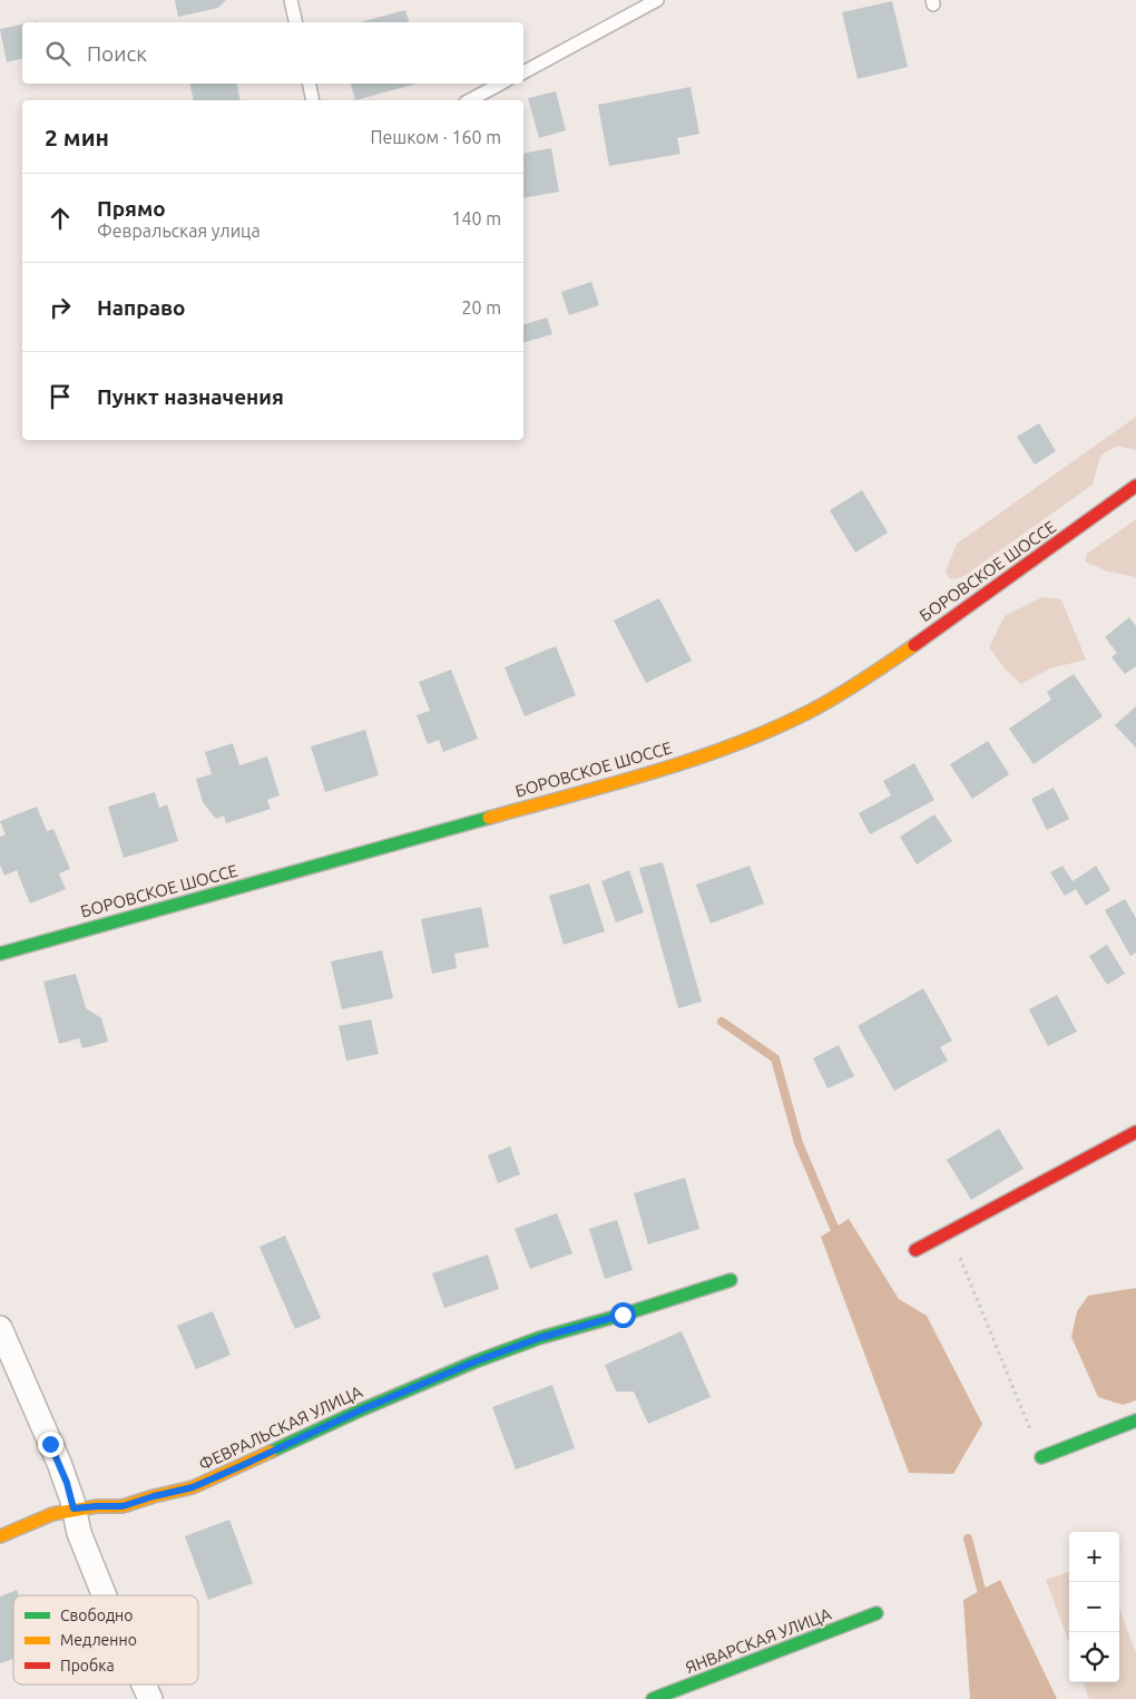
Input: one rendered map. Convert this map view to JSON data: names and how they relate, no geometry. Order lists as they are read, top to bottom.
{
  "streets": {
    "street": ["БОРОВСКОЕ ШОССЕ", "ФЕВРАЛЬСКАЯ УЛИЦА", "ЯНВАРСКАЯ УЛИЦА"]
  },
  "legend": ["Свободно", "Медленно", "Пробка"],
  "page": {
    "search": "Поиск",
    "heading": ["2 мин", "Пешком · 160 m"],
    "list": [
      ["Прямо", "Февральская улица", "140 m"],
      ["Направо", "20 m"],
      "Пункт назначения"
    ],
    "map_buttons": ["+", "−"]
  }
}
